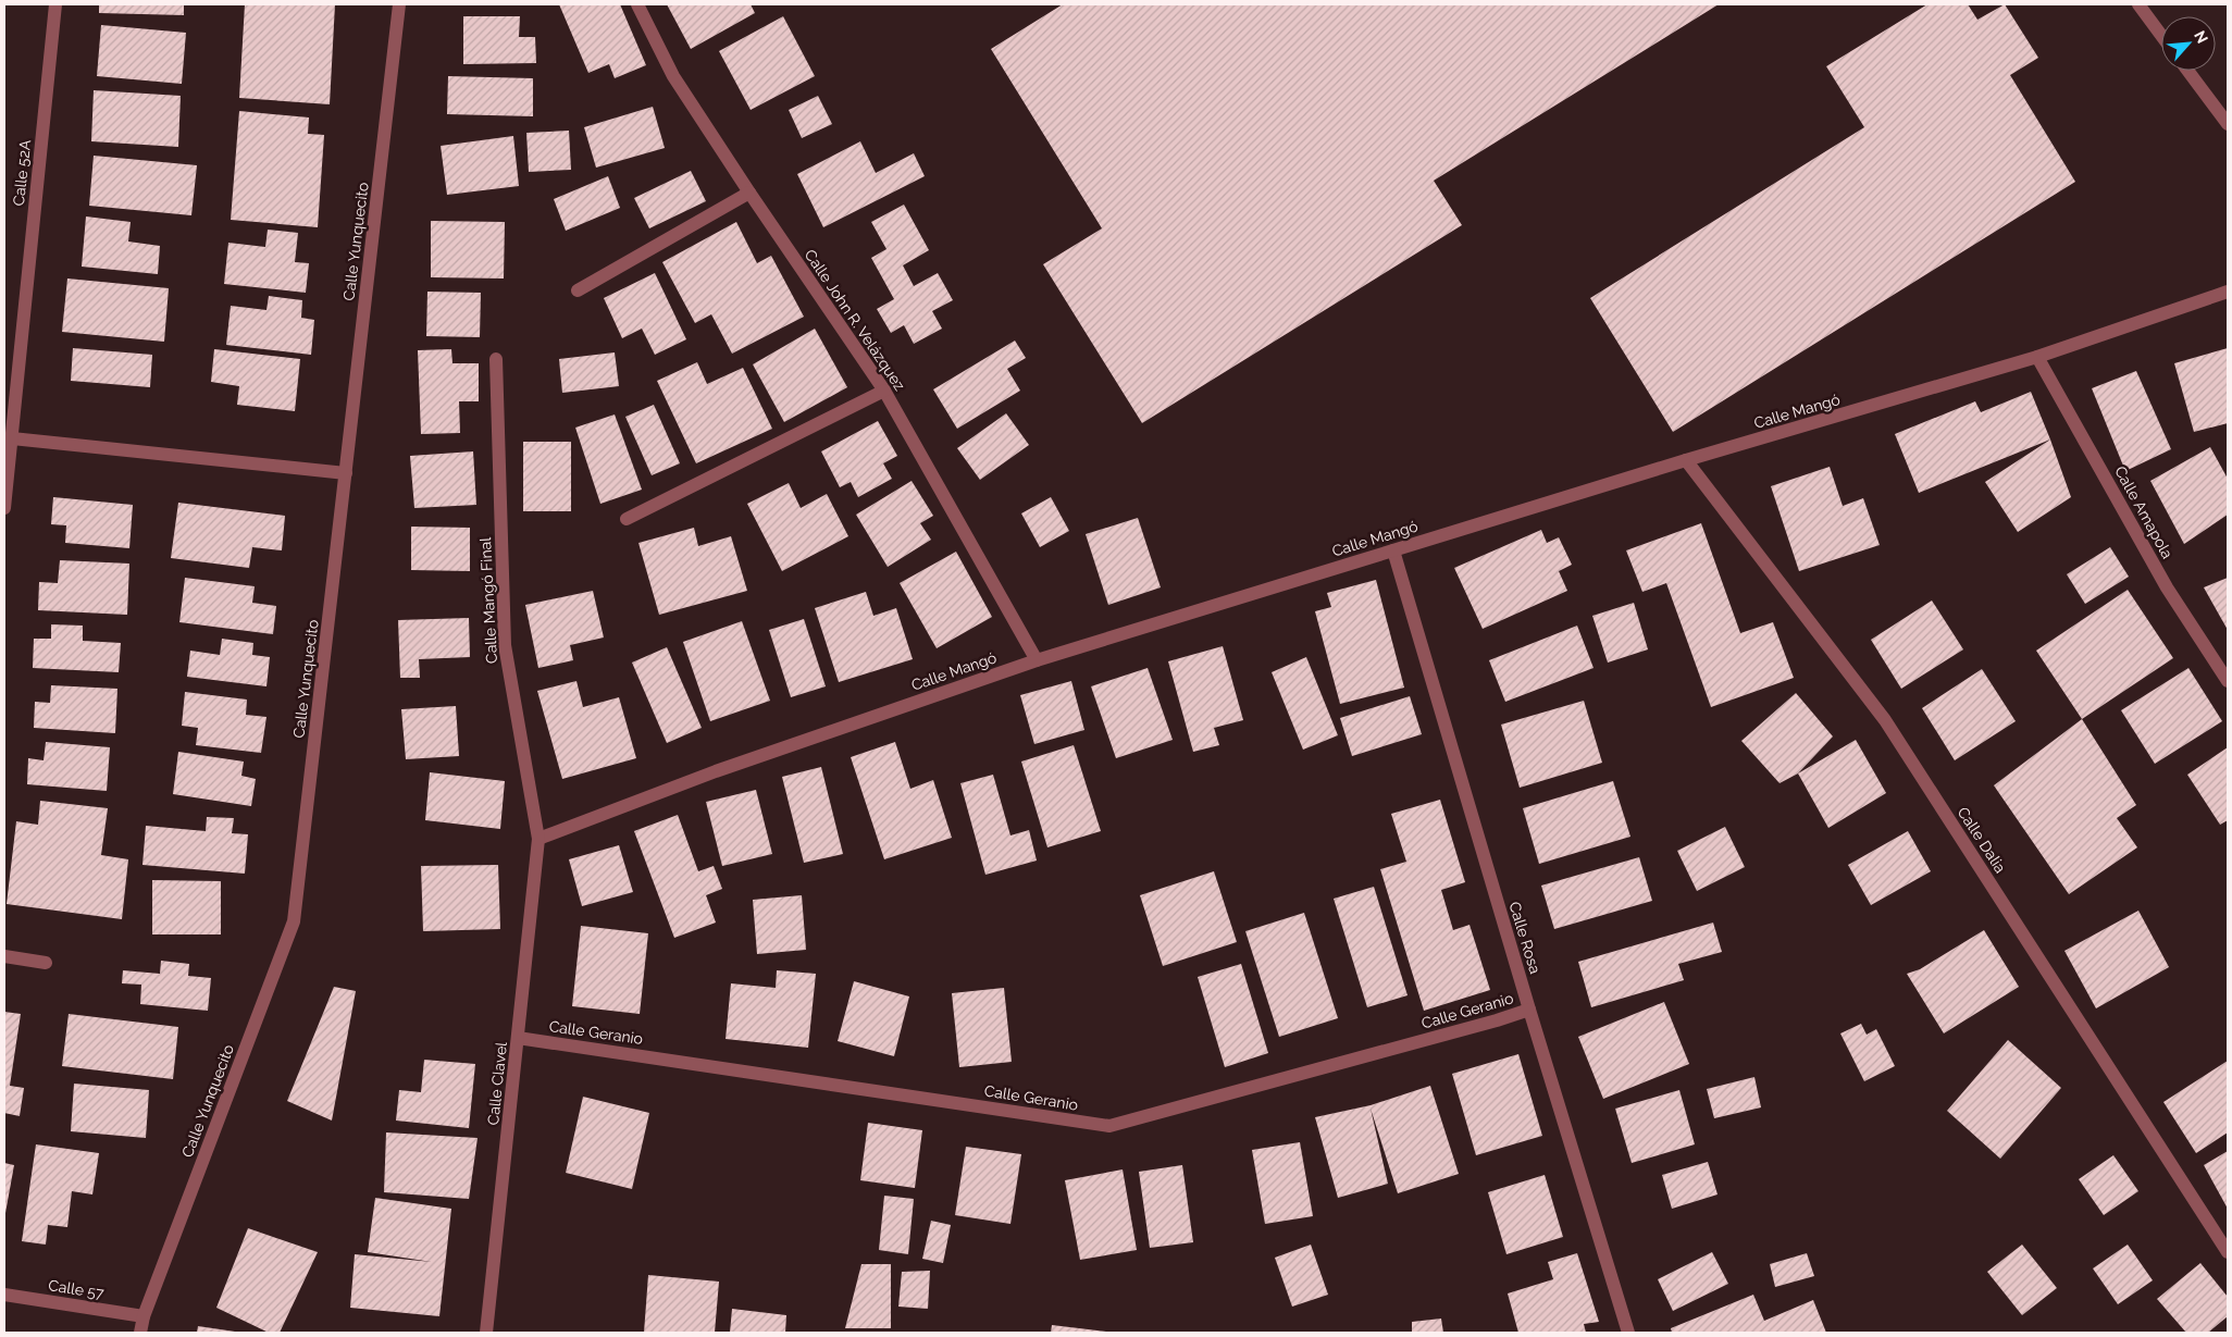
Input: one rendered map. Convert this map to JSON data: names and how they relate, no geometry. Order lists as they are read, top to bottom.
{
  "streets": {
    "street": [
      "Calle 52A",
      "Calle Yunquecito",
      "Calle John R. Velázquez",
      "Calle Mangó",
      "Calle Amapola",
      "Calle Mangó Final",
      "Calle Dalia",
      "Calle Rosa",
      "Calle Geranio",
      "Calle Clavel",
      "Calle 57"
    ]
  },
  "crossings": [
    ["Calle Yunquecito", "Calle 57"],
    ["Calle John R. Velázquez", "Calle Mangó"],
    ["Calle Mangó", "Calle Amapola"],
    ["Calle Mangó", "Calle Mangó Final"],
    ["Calle Mangó", "Calle Dalia"],
    ["Calle Mangó", "Calle Rosa"],
    ["Calle Mangó", "Calle Clavel"],
    ["Calle Mangó Final", "Calle Clavel"],
    ["Calle Rosa", "Calle Geranio"],
    ["Calle Geranio", "Calle Clavel"]
  ],
  "north": "top right"
}
